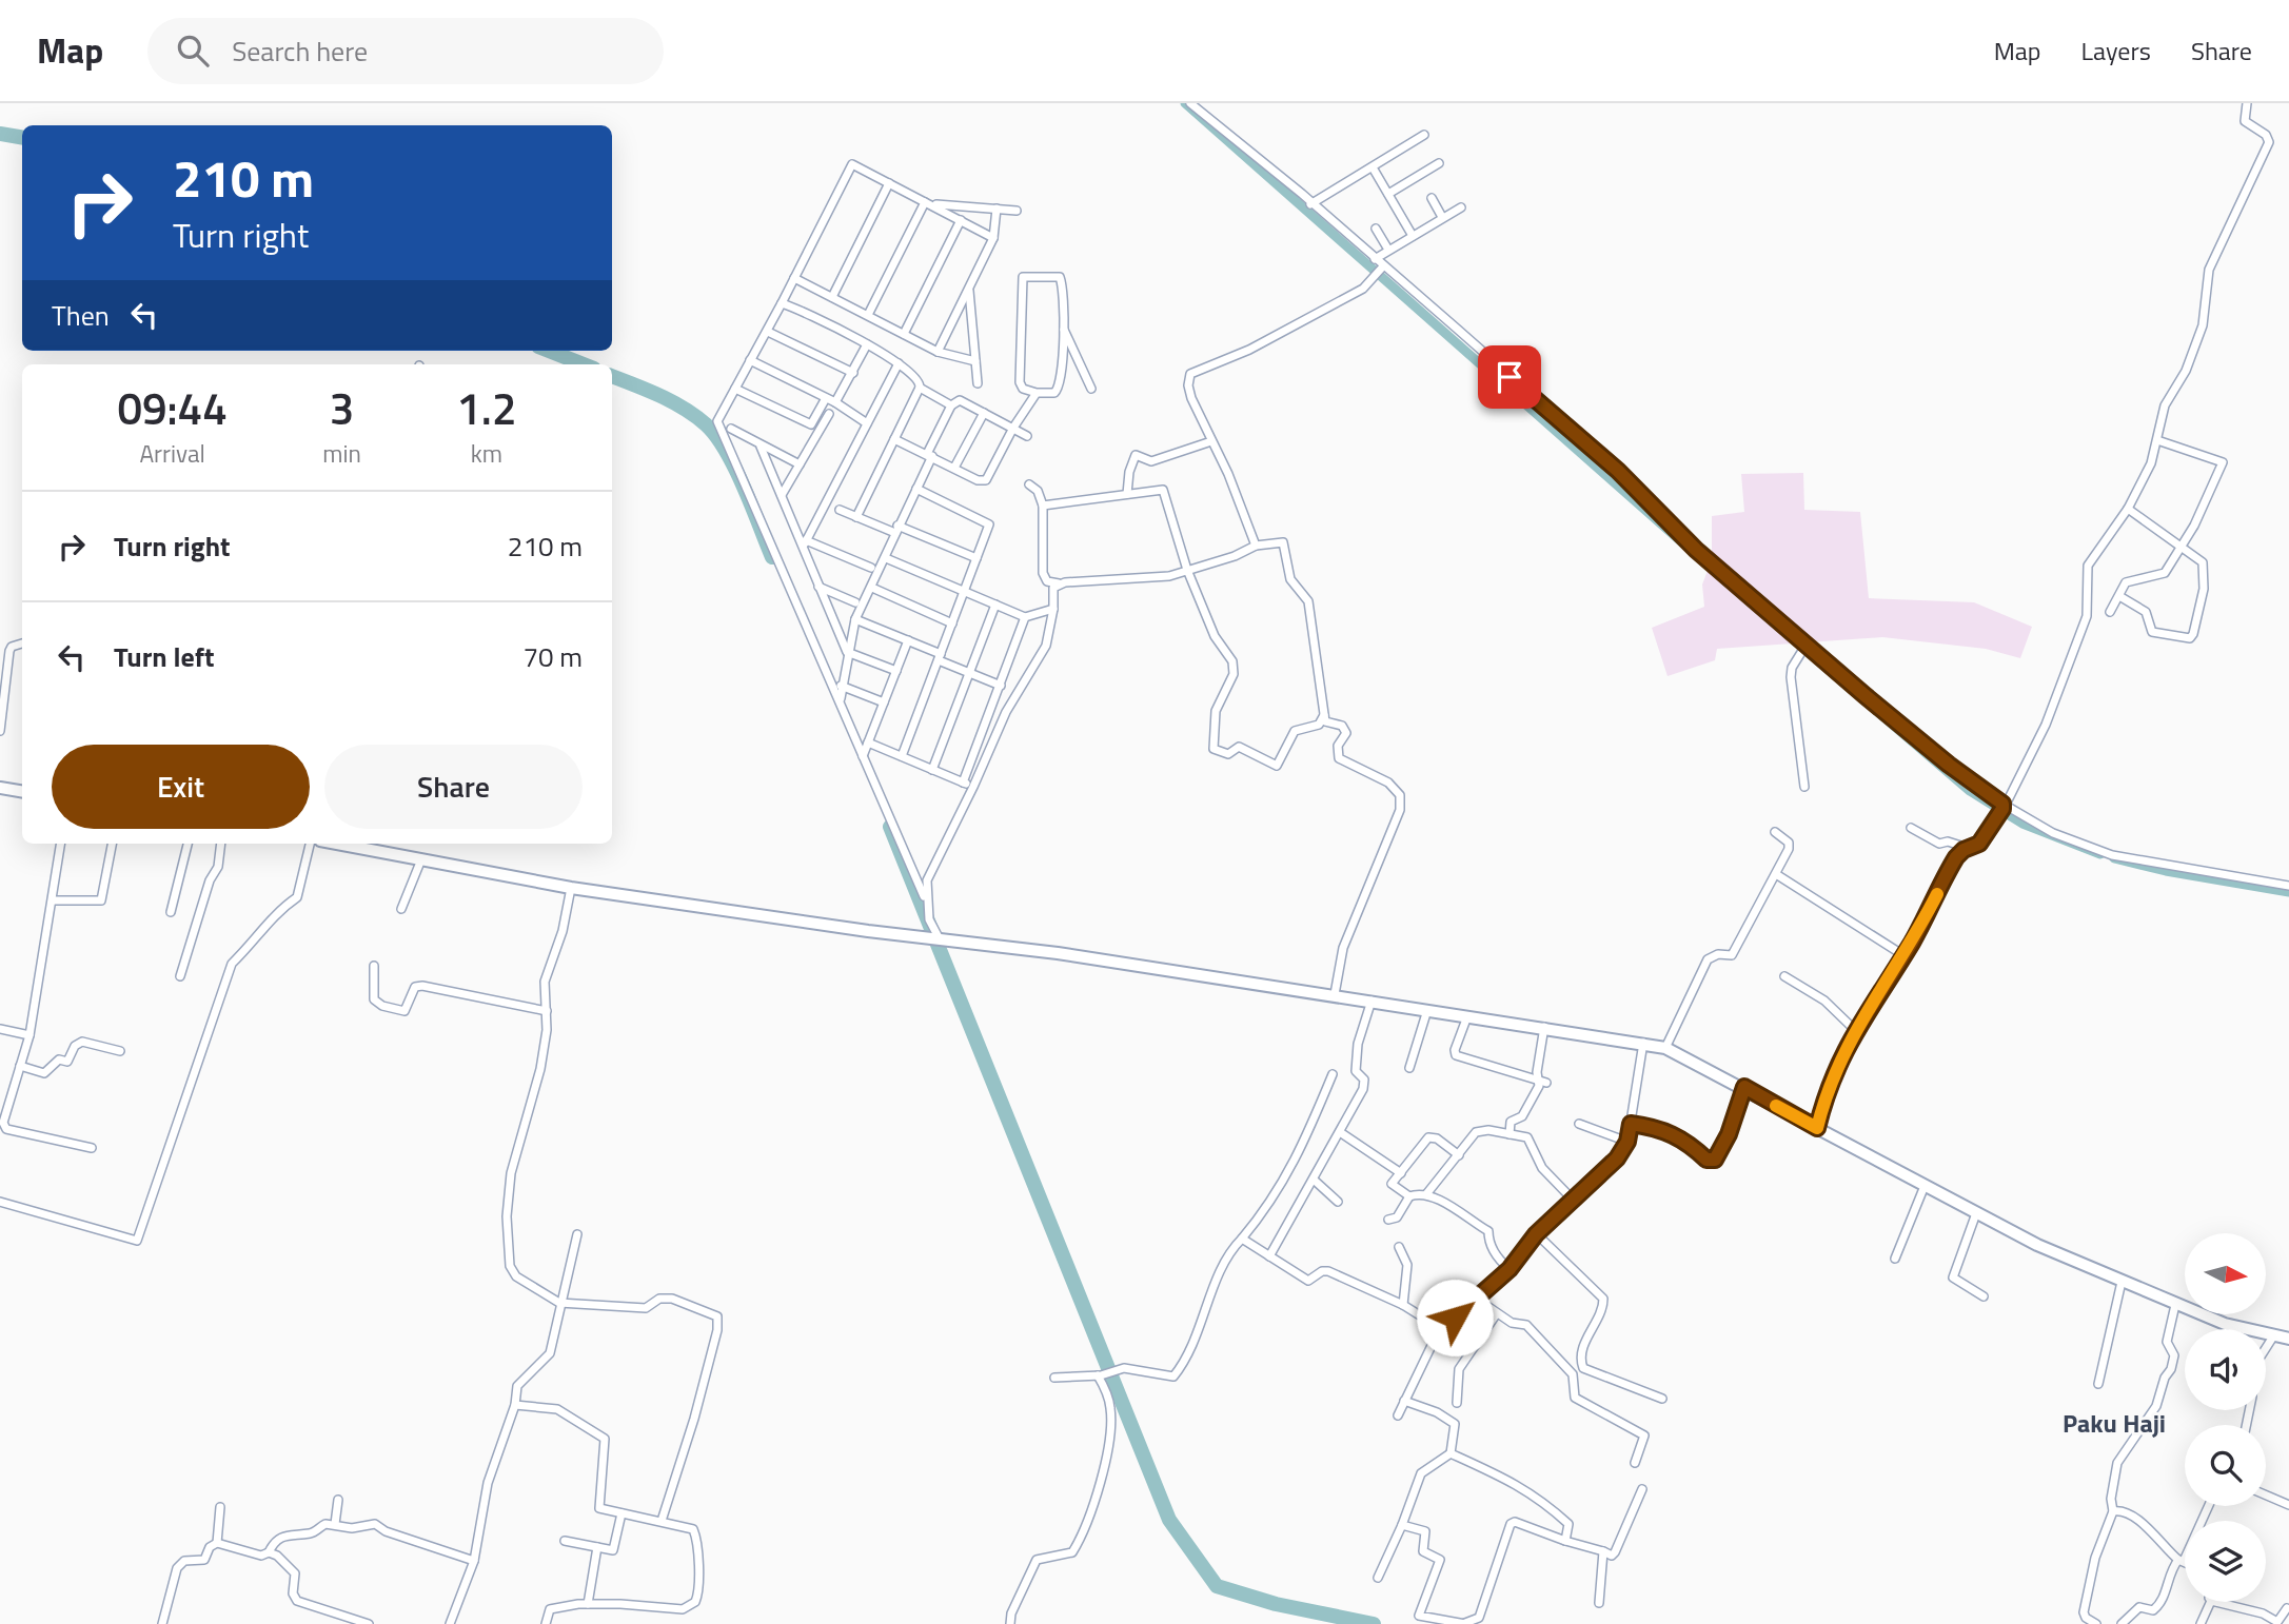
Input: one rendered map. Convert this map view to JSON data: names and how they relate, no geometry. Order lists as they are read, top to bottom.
{
  "districts": ["Paku Haji"],
  "north": "right",
  "page": {
    "header": "Map",
    "search": "Search here",
    "nav": ["Map", "Layers", "Share"],
    "turn": ["210 m", "Turn right"],
    "then": "Then",
    "eta": [
      "09:44",
      "Arrival",
      "3",
      "min",
      "1.2",
      "km"
    ],
    "list": [
      {
        "name": "Turn right",
        "value": "210 m"
      },
      {
        "name": "Turn left",
        "value": "70 m"
      }
    ],
    "buttons": ["Exit", "Share"]
  }
}
